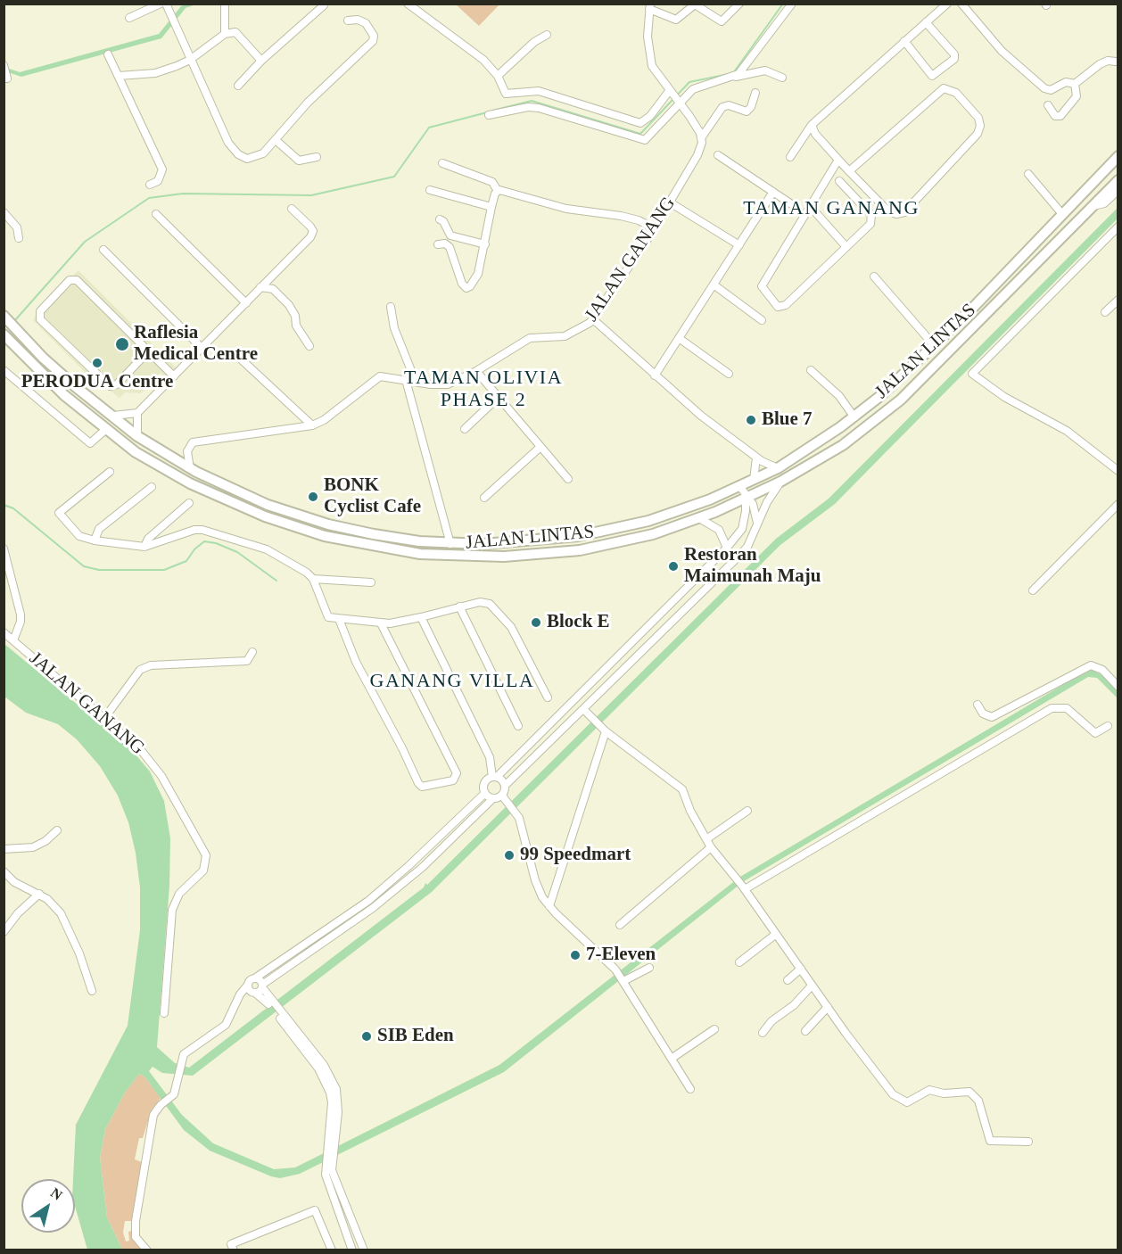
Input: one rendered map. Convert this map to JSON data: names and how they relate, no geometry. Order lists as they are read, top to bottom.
{
  "streets": {
    "highway": ["JALAN LINTAS"],
    "street": ["JALAN GANANG"]
  },
  "crossings": [
    ["JALAN GANANG", "JALAN LINTAS"]
  ],
  "districts": ["TAMAN GANANG", "TAMAN OLIVIA PHASE 2", "GANANG VILLA"],
  "places": [
    "Raflesia Medical Centre",
    "PERODUA Centre",
    "Blue 7",
    "BONK Cyclist Cafe",
    "Restoran Maimunah Maju",
    "Block E",
    "99 Speedmart",
    "7-Eleven",
    "SIB Eden"
  ],
  "north": "top right"
}
